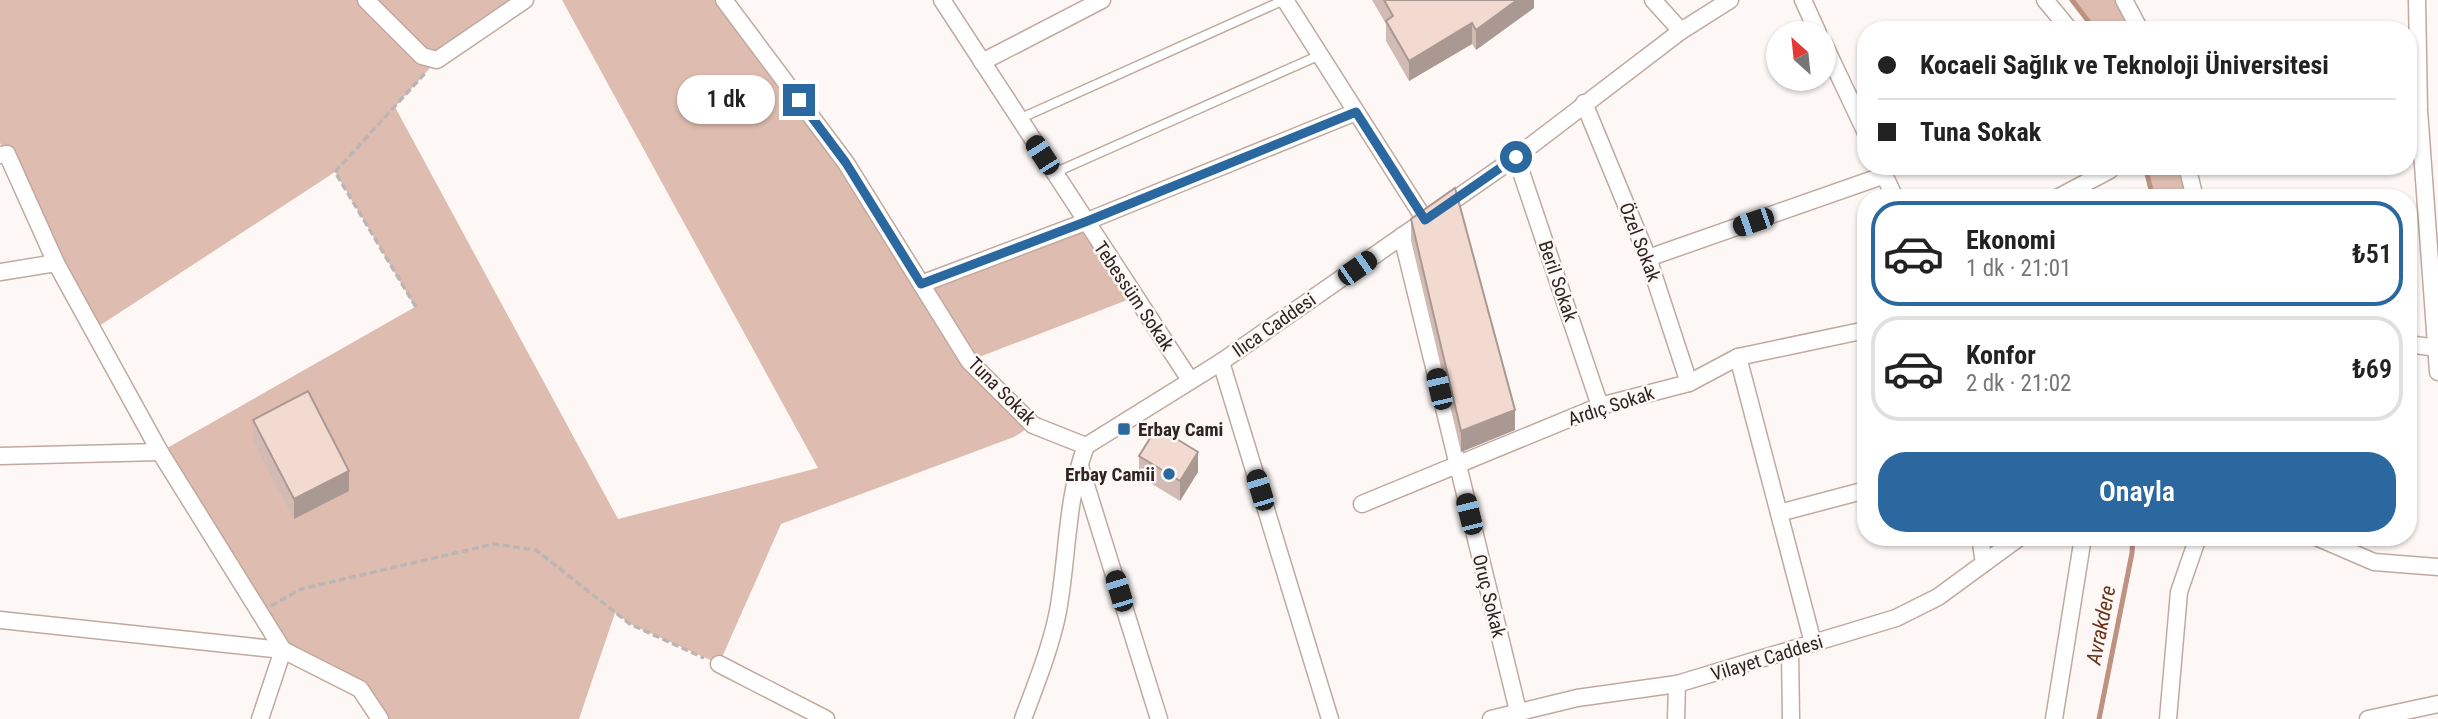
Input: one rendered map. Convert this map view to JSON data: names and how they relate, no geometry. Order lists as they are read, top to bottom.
{
  "streets": {
    "street": [
      "Özel Sokak",
      "Beril Sokak",
      "Tebessüm Sokak",
      "Ilıca Caddesi",
      "Tuna Sokak",
      "Ardıç Sokak",
      "Oruç Sokak",
      "Vilayet Caddesi"
    ]
  },
  "crossings": [
    ["Özel Sokak", "Ilıca Caddesi"],
    ["Özel Sokak", "Ardıç Sokak"],
    ["Beril Sokak", "Ilıca Caddesi"],
    ["Beril Sokak", "Ardıç Sokak"],
    ["Tebessüm Sokak", "Ilıca Caddesi"],
    ["Ilıca Caddesi", "Tuna Sokak"],
    ["Ilıca Caddesi", "Oruç Sokak"],
    ["Ardıç Sokak", "Oruç Sokak"],
    ["Oruç Sokak", "Vilayet Caddesi"]
  ],
  "water": ["Avrakdere"],
  "places": {
    "transit": ["Erbay Cami"],
    "other": ["Erbay Camii"]
  },
  "north": "top left",
  "page": {
    "banner": ["Kocaeli Sağlık ve Teknoloji Üniversitesi", "Tuna Sokak"],
    "bubble": "1 dk",
    "list": [
      {
        "name": "Ekonomi",
        "note": "1 dk · 21:01",
        "value": "₺51"
      },
      {
        "name": "Konfor",
        "note": "2 dk · 21:02",
        "value": "₺69"
      }
    ],
    "buttons": "Onayla"
  }
}
